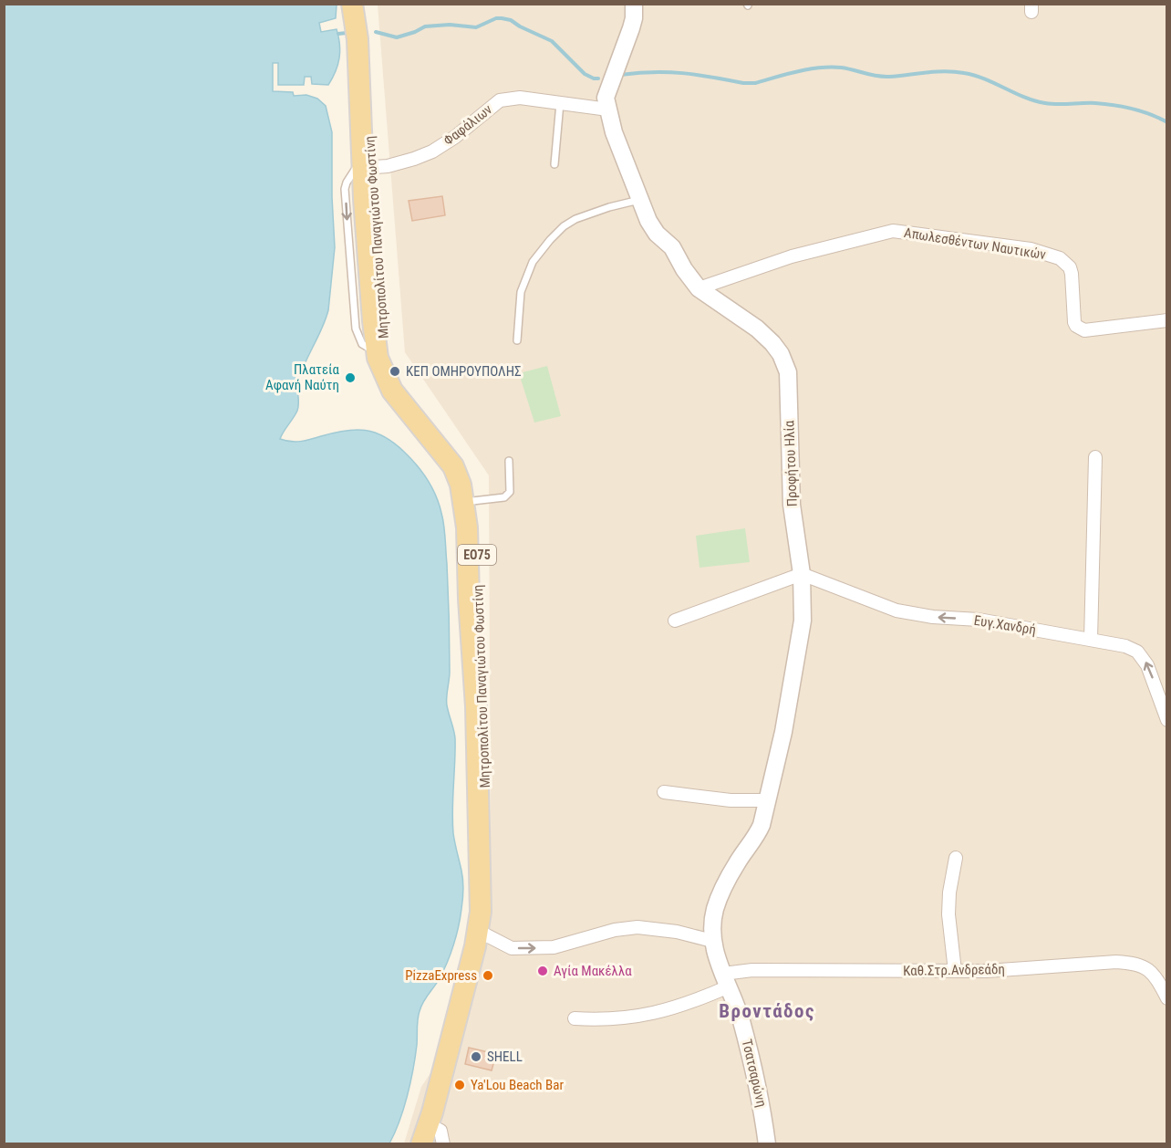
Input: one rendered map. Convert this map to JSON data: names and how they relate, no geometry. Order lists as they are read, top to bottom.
{
  "streets": {
    "main road": ["Μητροπολίτου Παναγιώτου Φωστίνη", "ΕΟ75"],
    "street": [
      "Φαφάλιων",
      "Απωλεσθέντων Ναυτικών",
      "Προφήτου Ηλία",
      "Ευγ.Χανδρή",
      "Καθ.Στρ.Ανδρεάδη",
      "Τσατσαρώνη"
    ]
  },
  "crossings": [
    ["Φαφάλιων", "Μητροπολίτου Παναγιώτου Φωστίνη"],
    ["Φαφάλιων", "Προφήτου Ηλία"],
    ["Απωλεσθέντων Ναυτικών", "Προφήτου Ηλία"],
    ["Προφήτου Ηλία", "Ευγ.Χανδρή"],
    ["Προφήτου Ηλία", "Καθ.Στρ.Ανδρεάδη"],
    ["Προφήτου Ηλία", "Τσατσαρώνη"],
    ["Καθ.Στρ.Ανδρεάδη", "Τσατσαρώνη"]
  ],
  "one_way": ["Ευγ.Χανδρή"],
  "districts": ["Βροντάδος"],
  "places": [
    "ΚΕΠ ΟΜΗΡΟΥΠΟΛΗΣ",
    "Πλατεία Αφανή Ναύτη",
    "Αγία Μακέλλα",
    "PizzaExpress",
    "SHELL",
    "Ya'Lou Beach Bar"
  ]
}
